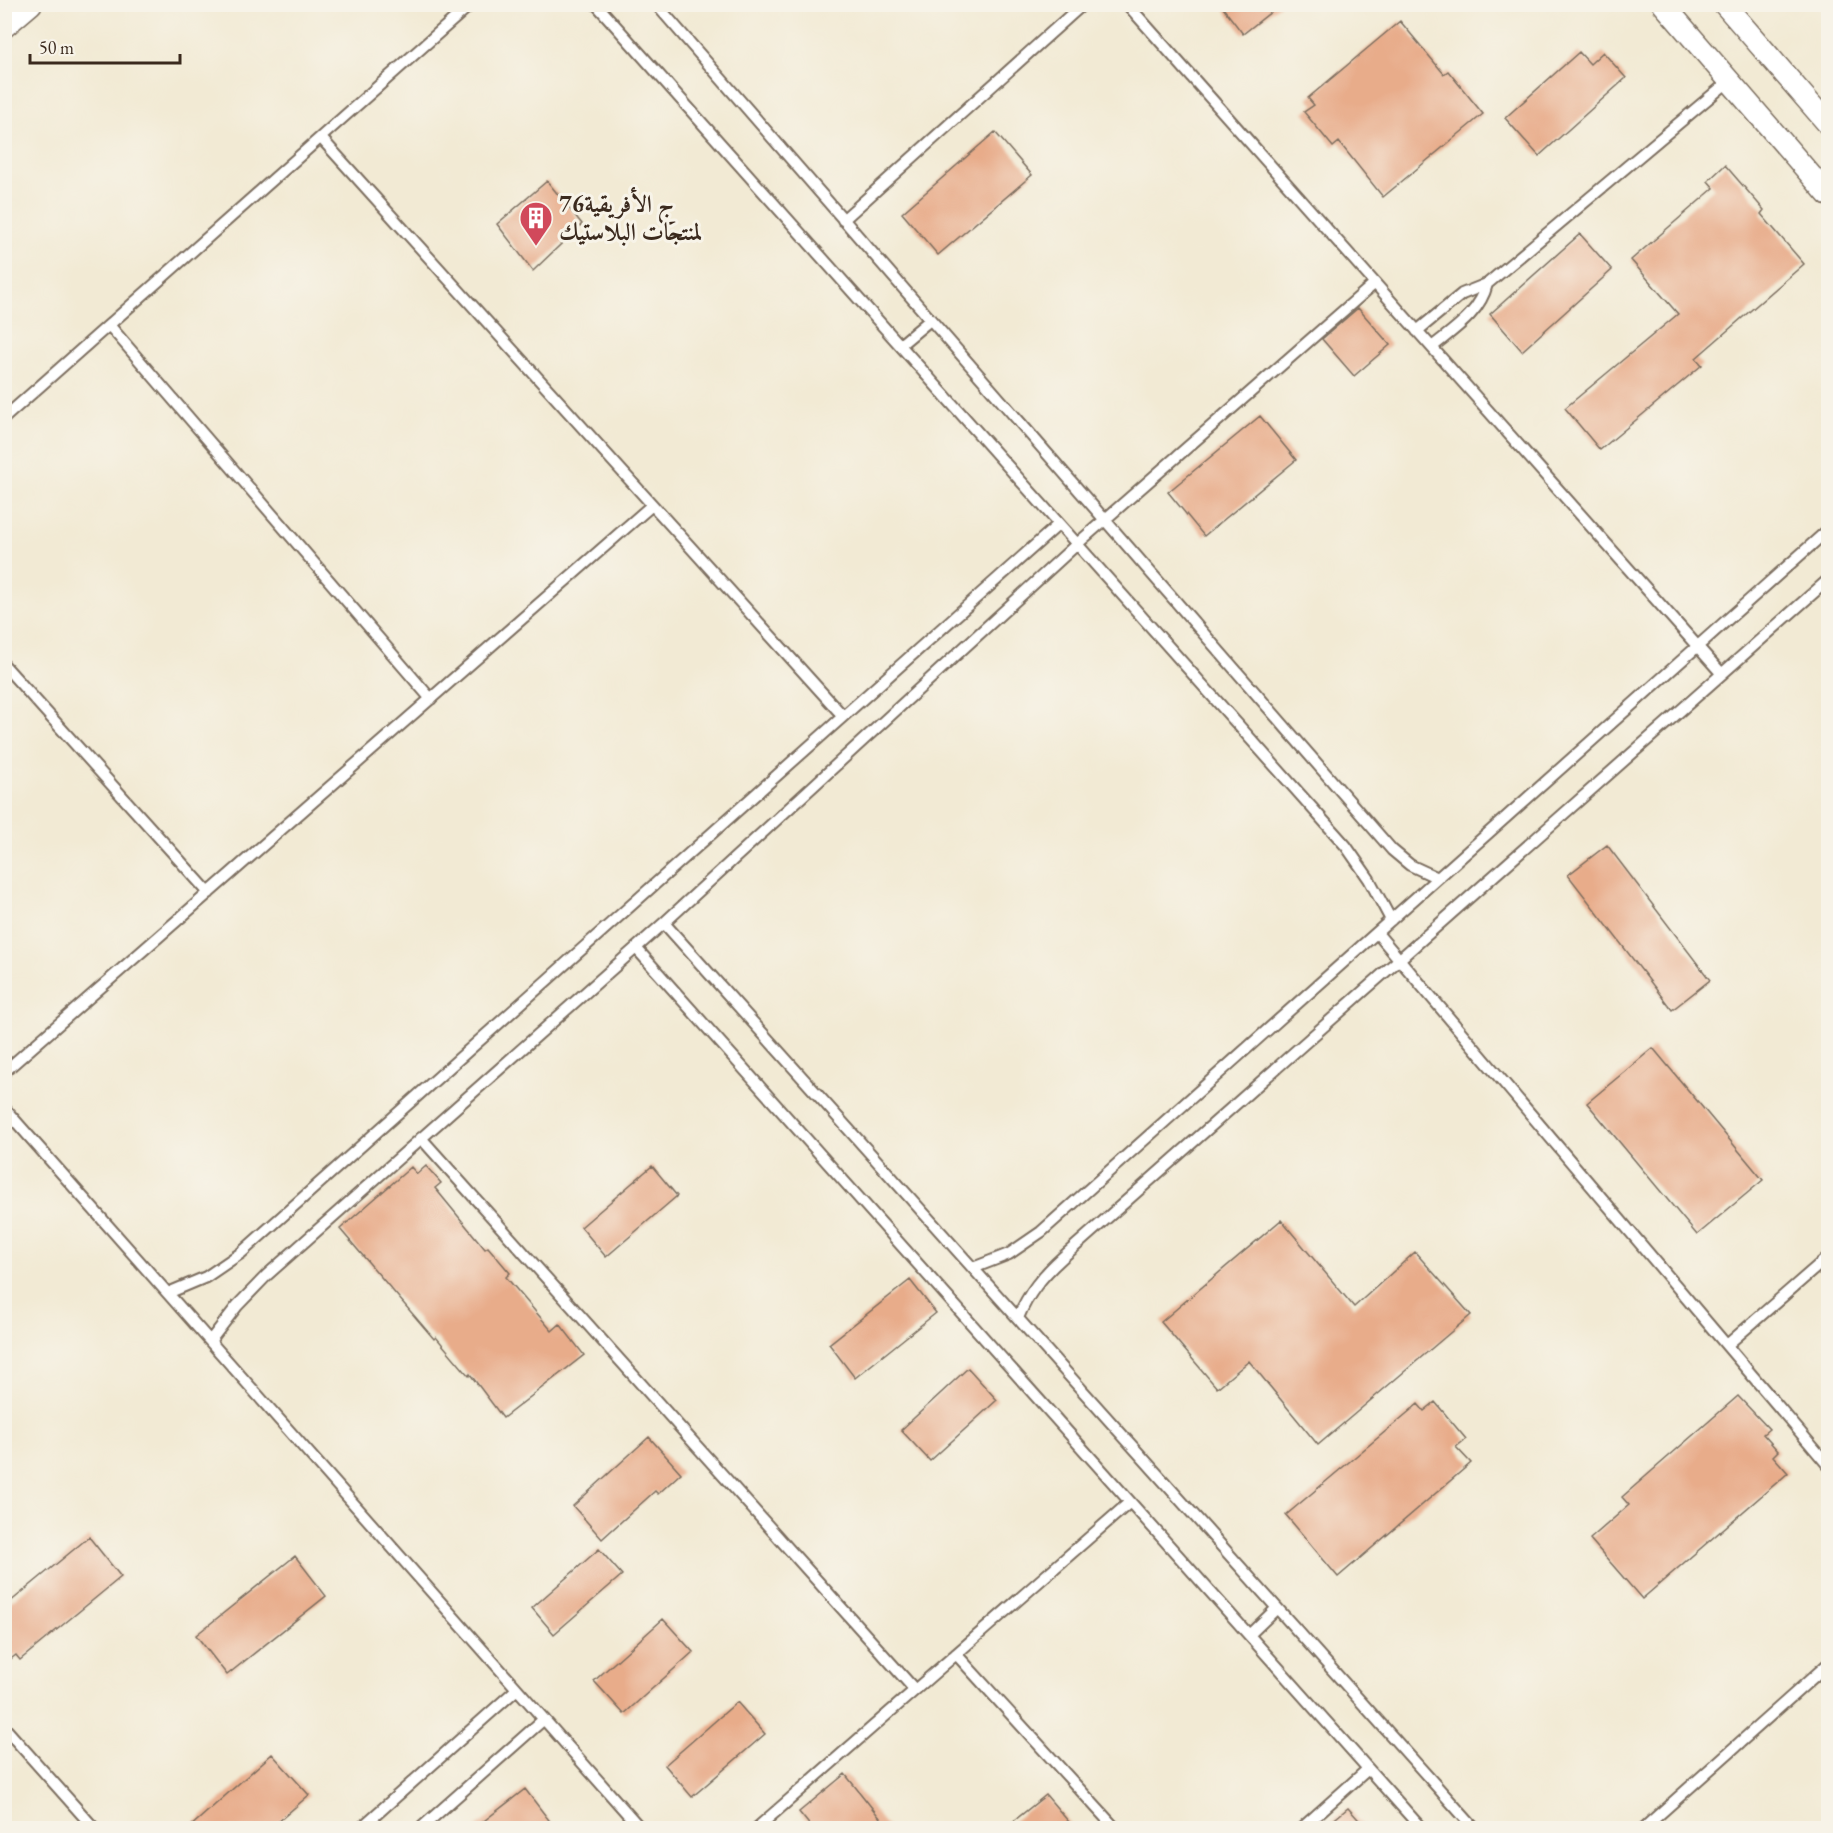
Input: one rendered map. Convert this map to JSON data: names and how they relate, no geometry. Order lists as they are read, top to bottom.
{
  "places": {
    "building": ["76ج الأفريقية لمنتجات البلاستيك"]
  },
  "scale_bar": "50 m"
}
